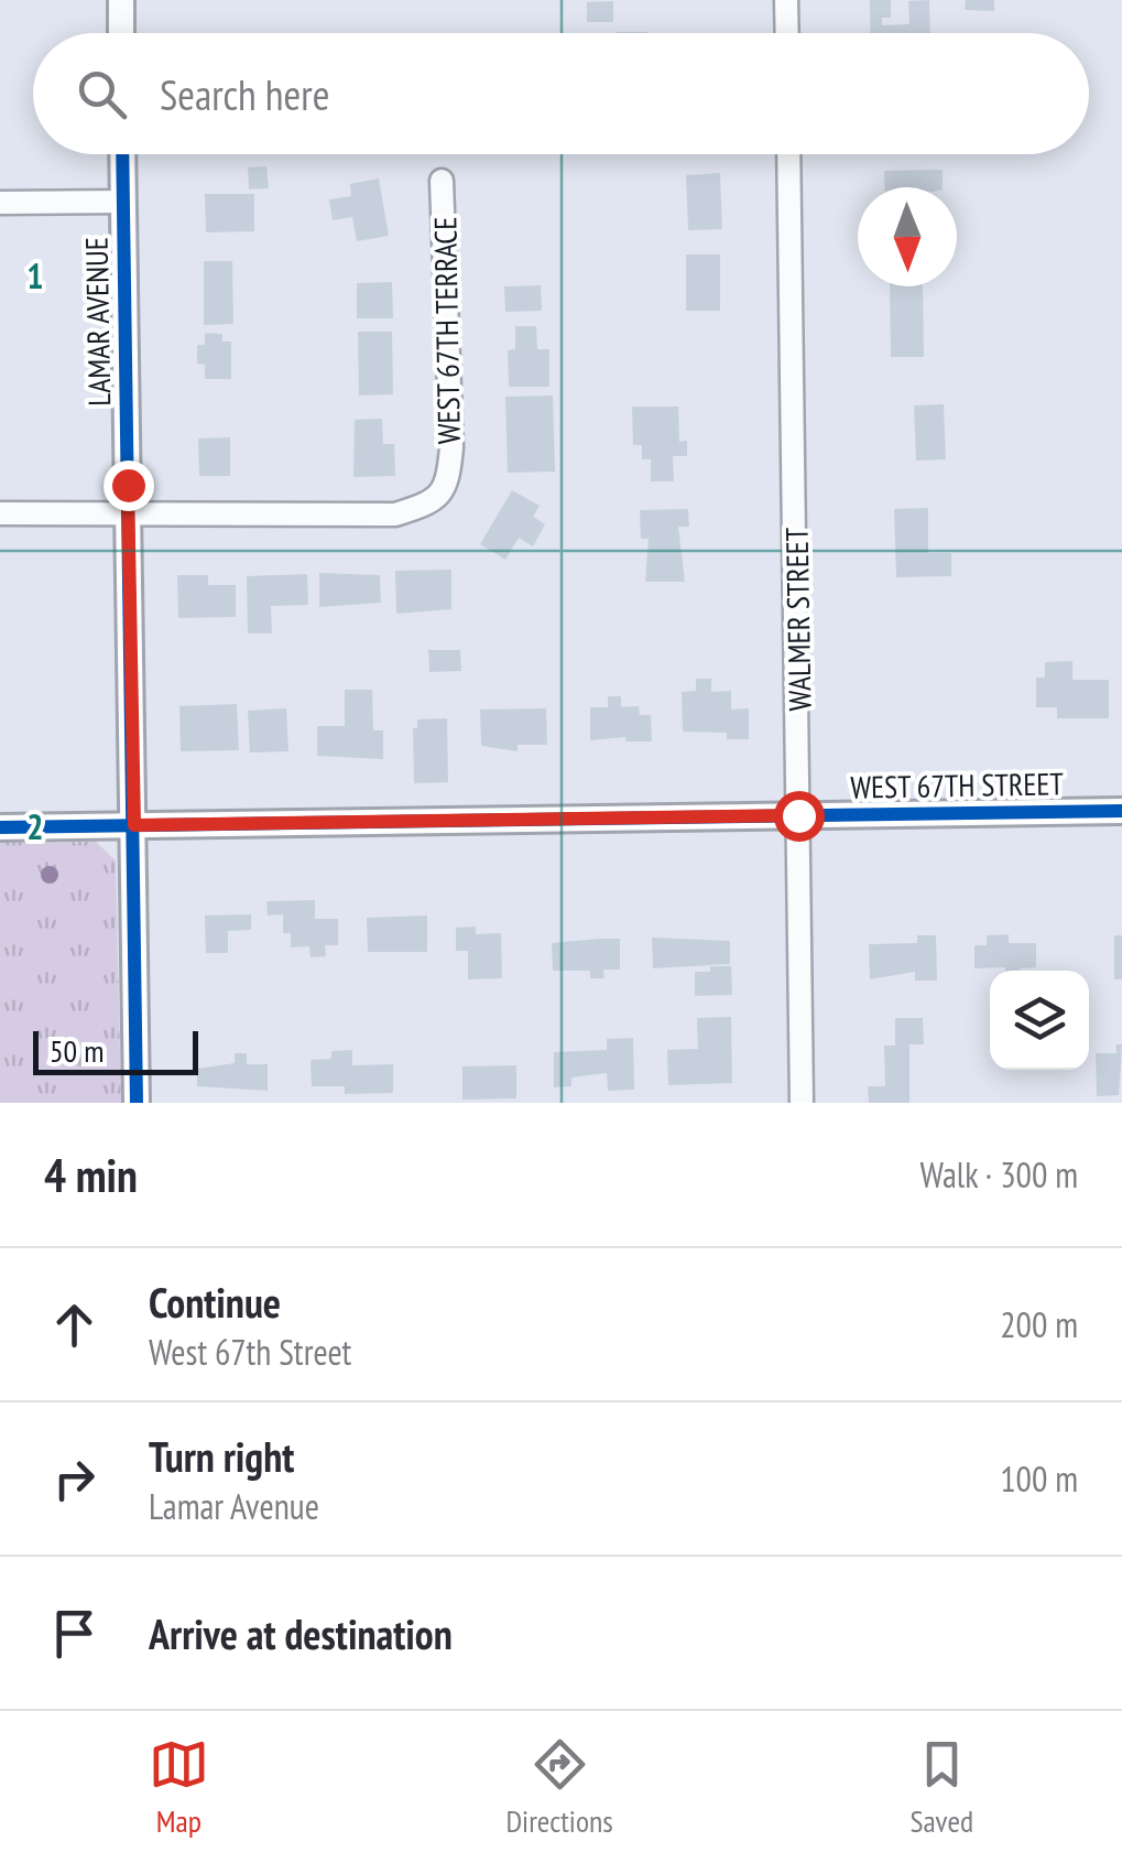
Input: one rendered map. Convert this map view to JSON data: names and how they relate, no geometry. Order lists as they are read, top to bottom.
{
  "streets": {
    "street": [
      "LAMAR AVENUE",
      "WEST 67TH TERRACE",
      "WALMER STREET",
      "WEST 67TH STREET"
    ]
  },
  "crossings": [
    ["LAMAR AVENUE", "WEST 67TH TERRACE"],
    ["LAMAR AVENUE", "WEST 67TH STREET"],
    ["WALMER STREET", "WEST 67TH STREET"]
  ],
  "scale_bar": "50 m",
  "north": "bottom",
  "page": {
    "search": "Search here",
    "scale": "50 m",
    "heading": ["4 min", "Walk · 300 m"],
    "list": [
      ["Continue", "West 67th Street", "200 m"],
      ["Turn right", "Lamar Avenue", "100 m"],
      "Arrive at destination"
    ],
    "nav": ["Map", "Directions", "Saved"]
  },
  "grid": {
    "rows": ["1", "2"]
  }
}
